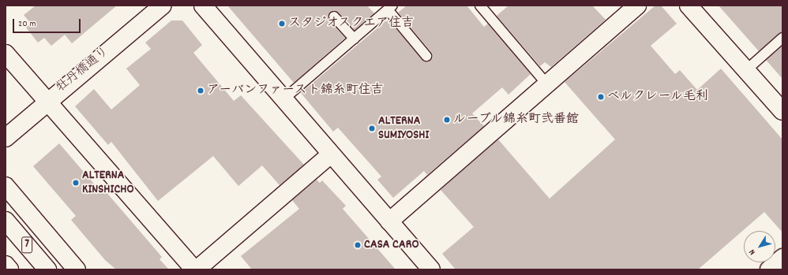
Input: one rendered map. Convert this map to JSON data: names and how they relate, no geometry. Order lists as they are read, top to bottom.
{
  "streets": {
    "main road": ["牡丹橋通り", "7"]
  },
  "places": [
    "スタジオスクエア住吉",
    "アーバンファースト錦糸町住吉",
    "ベルクレール毛利",
    "ルーブル錦糸町弐番館",
    "ALTERNA SUMIYOSHI",
    "ALTERNA KINSHICHO",
    "CASA CARO"
  ],
  "scale_bar": "20 m",
  "north": "bottom left"
}
